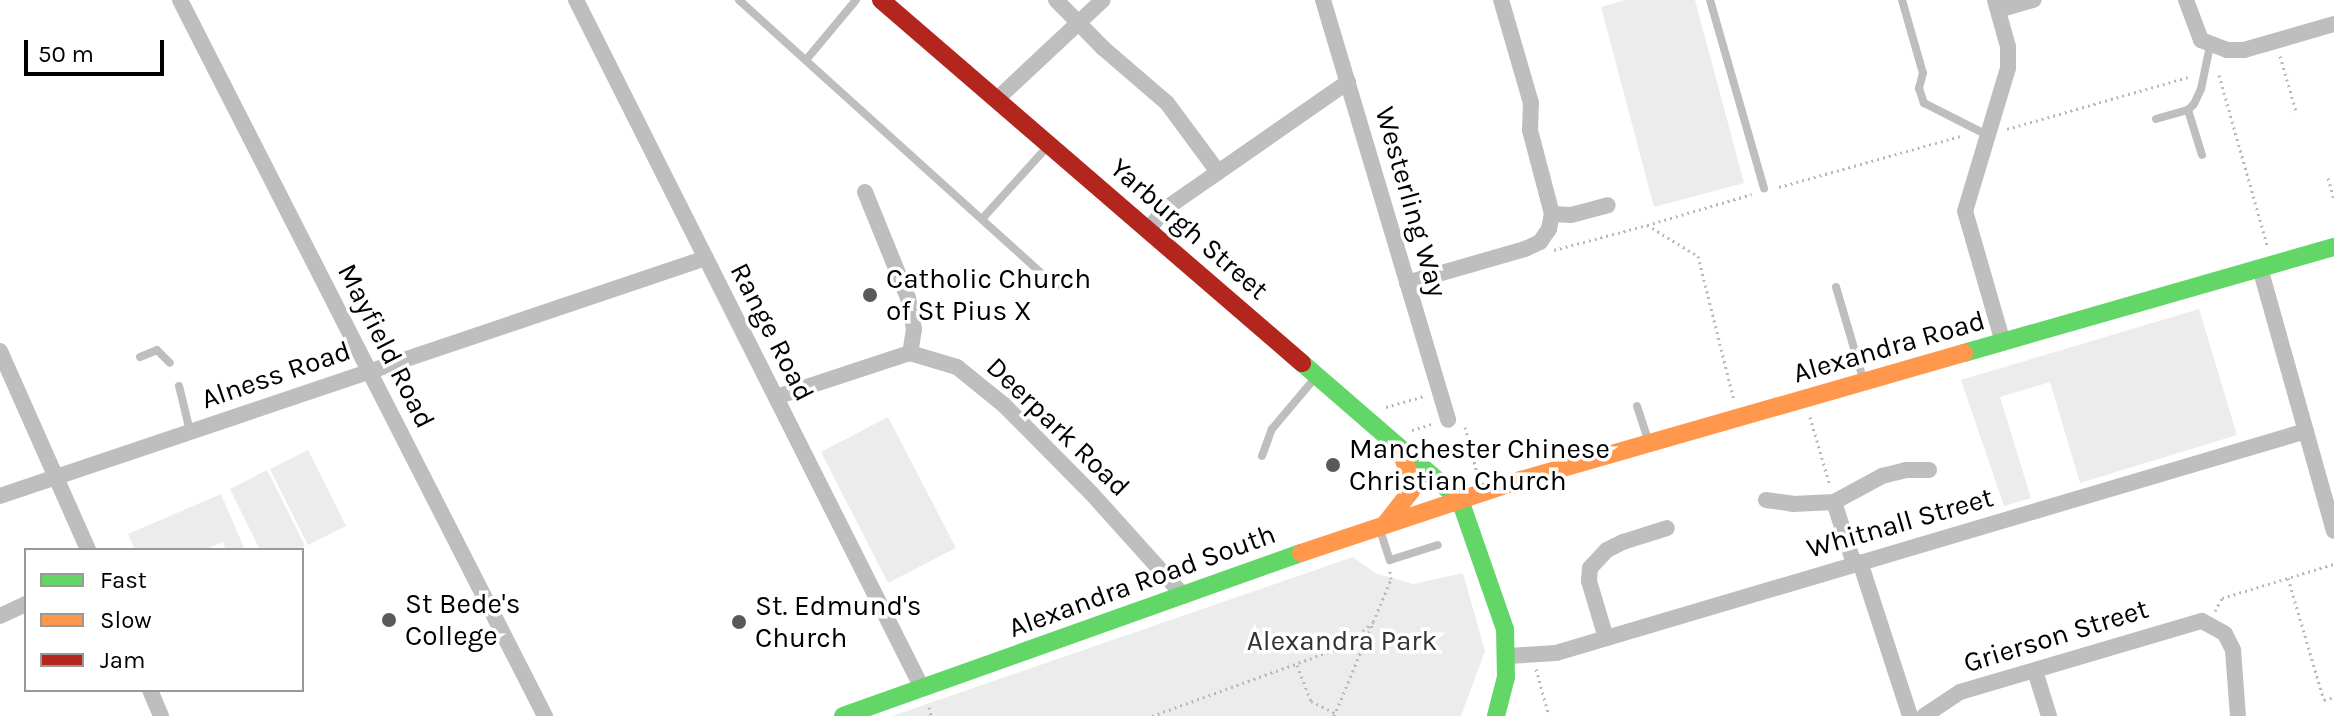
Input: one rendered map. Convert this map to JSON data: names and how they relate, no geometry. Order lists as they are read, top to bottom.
{
  "streets": {
    "street": [
      "Westerling Way",
      "Yarburgh Street",
      "Range Road",
      "Mayfield Road",
      "Alexandra Road",
      "Alness Road",
      "Deerpark Road",
      "Whitnall Street",
      "Alexandra Road South",
      "Grierson Street"
    ]
  },
  "crossings": [
    ["Yarburgh Street", "Alexandra Road"],
    ["Yarburgh Street", "Alexandra Road South"],
    ["Range Road", "Alness Road"],
    ["Range Road", "Alexandra Road South"],
    ["Mayfield Road", "Alness Road"],
    ["Alexandra Road", "Alexandra Road South"],
    ["Deerpark Road", "Alexandra Road South"]
  ],
  "parks": ["Alexandra Park"],
  "places": [
    "Catholic Church of St Pius X",
    "Manchester Chinese Christian Church",
    "St Bede's College",
    "St. Edmund's Church"
  ],
  "legend": ["Fast", "Slow", "Jam"],
  "scale_bar": "50 m"
}
